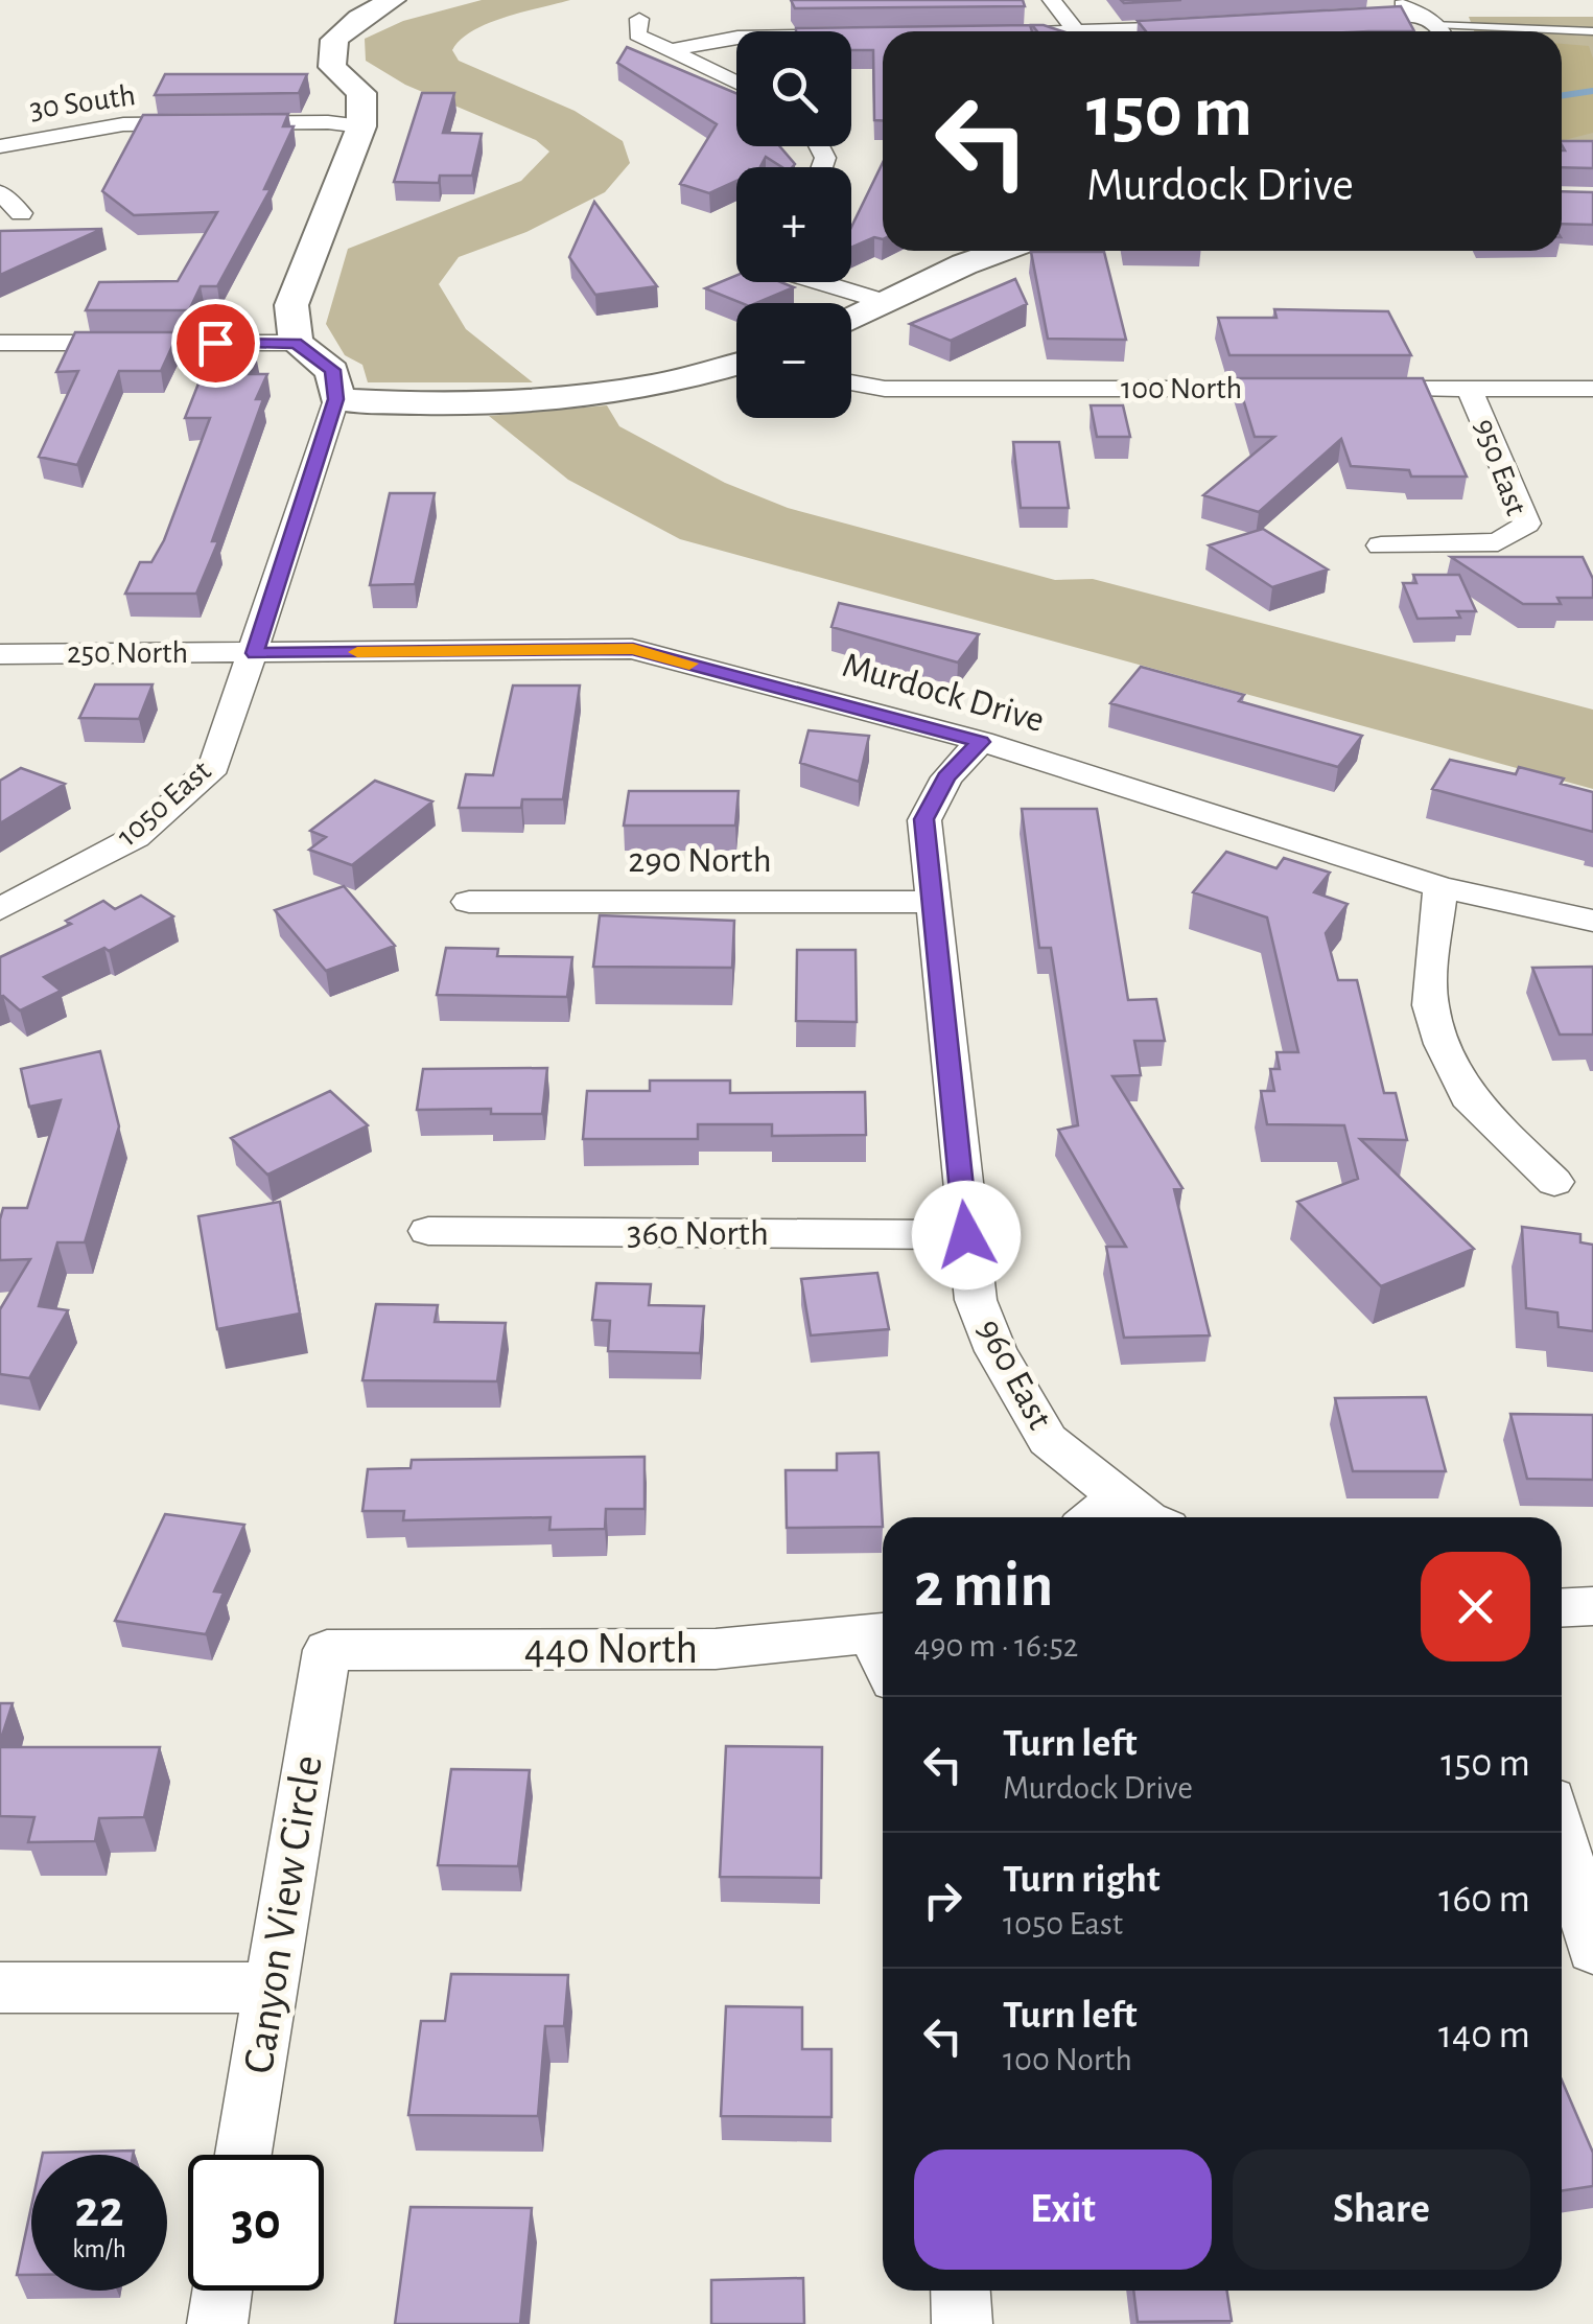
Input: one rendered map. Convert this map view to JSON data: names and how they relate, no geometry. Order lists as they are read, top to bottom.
{
  "streets": {
    "street": [
      "30 South",
      "100 North",
      "950 East",
      "250 North",
      "Murdock Drive",
      "1050 East",
      "290 North",
      "360 North",
      "960 East",
      "440 North",
      "Canyon View Circle"
    ]
  },
  "crossings": [
    ["250 North", "Murdock Drive"],
    ["250 North", "1050 East"],
    ["Murdock Drive", "1050 East"],
    ["Murdock Drive", "960 East"],
    ["290 North", "960 East"],
    ["360 North", "960 East"],
    ["440 North", "Canyon View Circle"]
  ],
  "page": {
    "map_buttons": ["+", "−"],
    "turn": ["150 m", "Murdock Drive"],
    "heading": ["2 min", "490 m · 16:52"],
    "list": [
      {
        "name": "Turn left",
        "note": "Murdock Drive",
        "value": "150 m"
      },
      {
        "name": "Turn right",
        "note": "1050 East",
        "value": "160 m"
      },
      {
        "name": "Turn left",
        "note": "100 North",
        "value": "140 m"
      }
    ],
    "buttons": ["Exit", "Share"],
    "speed": "22 km/h",
    "limit": "30"
  }
}
